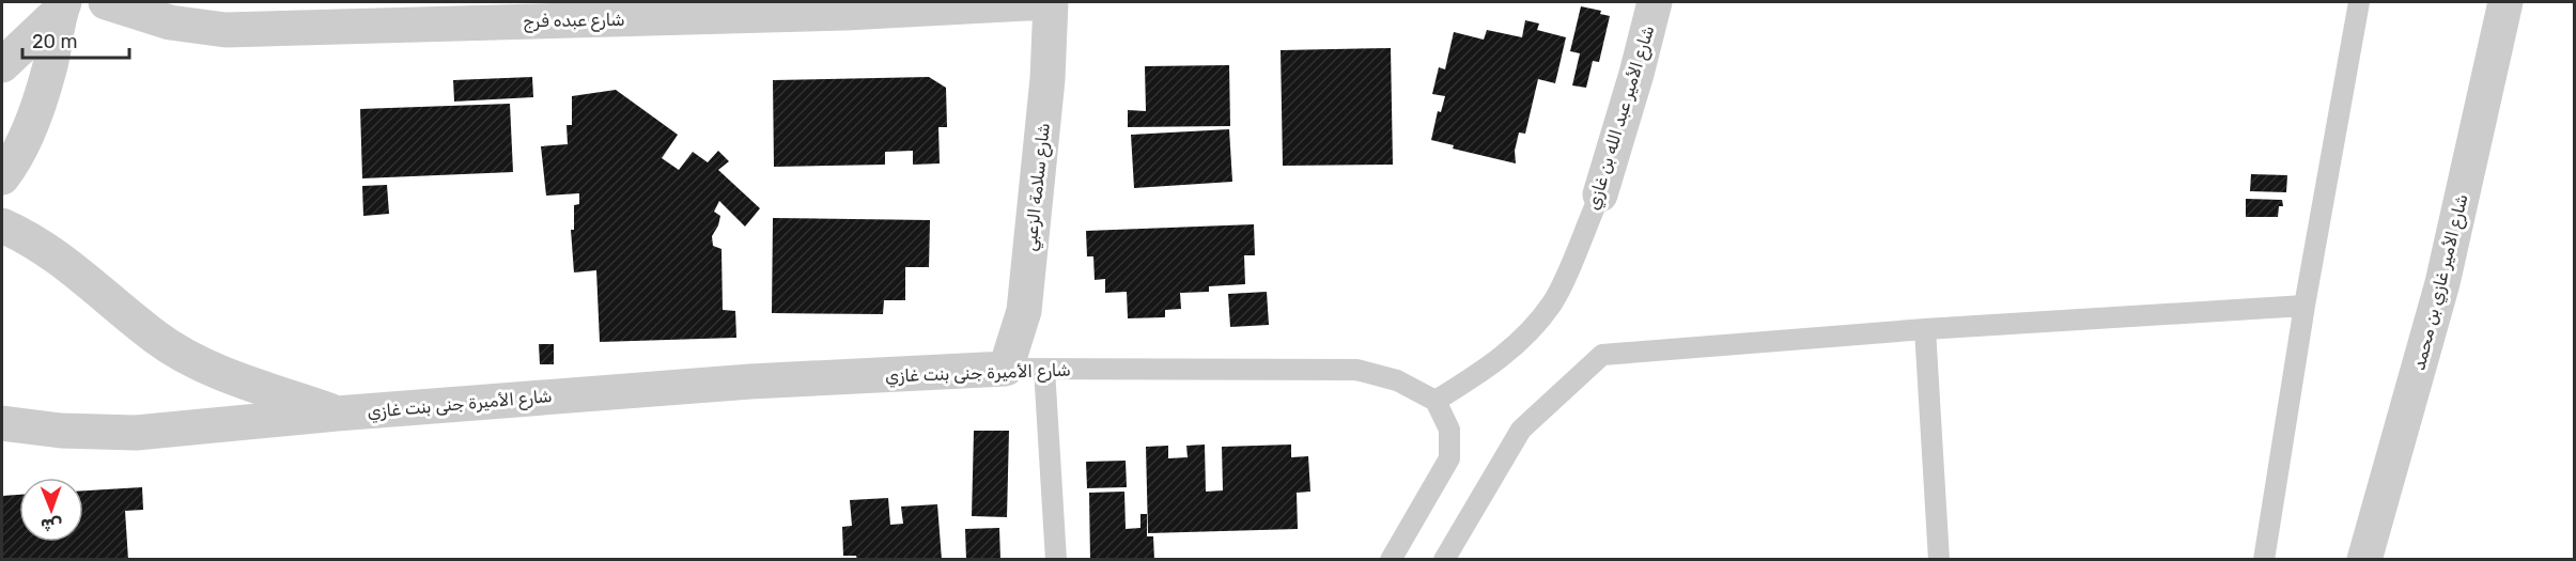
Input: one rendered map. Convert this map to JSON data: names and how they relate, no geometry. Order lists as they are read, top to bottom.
{
  "streets": {
    "street": [
      "شارع عبده فرج",
      "شارع الأمير عبد الله بن غازي",
      "شارع سلامة الزعبي",
      "شارع الأمير غازي بن محمد",
      "شارع الأميرة جنى بنت غازي"
    ]
  },
  "crossings": [
    ["شارع عبده فرج", "شارع سلامة الزعبي"],
    ["شارع الأمير عبد الله بن غازي", "شارع الأميرة جنى بنت غازي"],
    ["شارع سلامة الزعبي", "شارع الأميرة جنى بنت غازي"]
  ],
  "scale_bar": "20 m",
  "north": "bottom"
}
